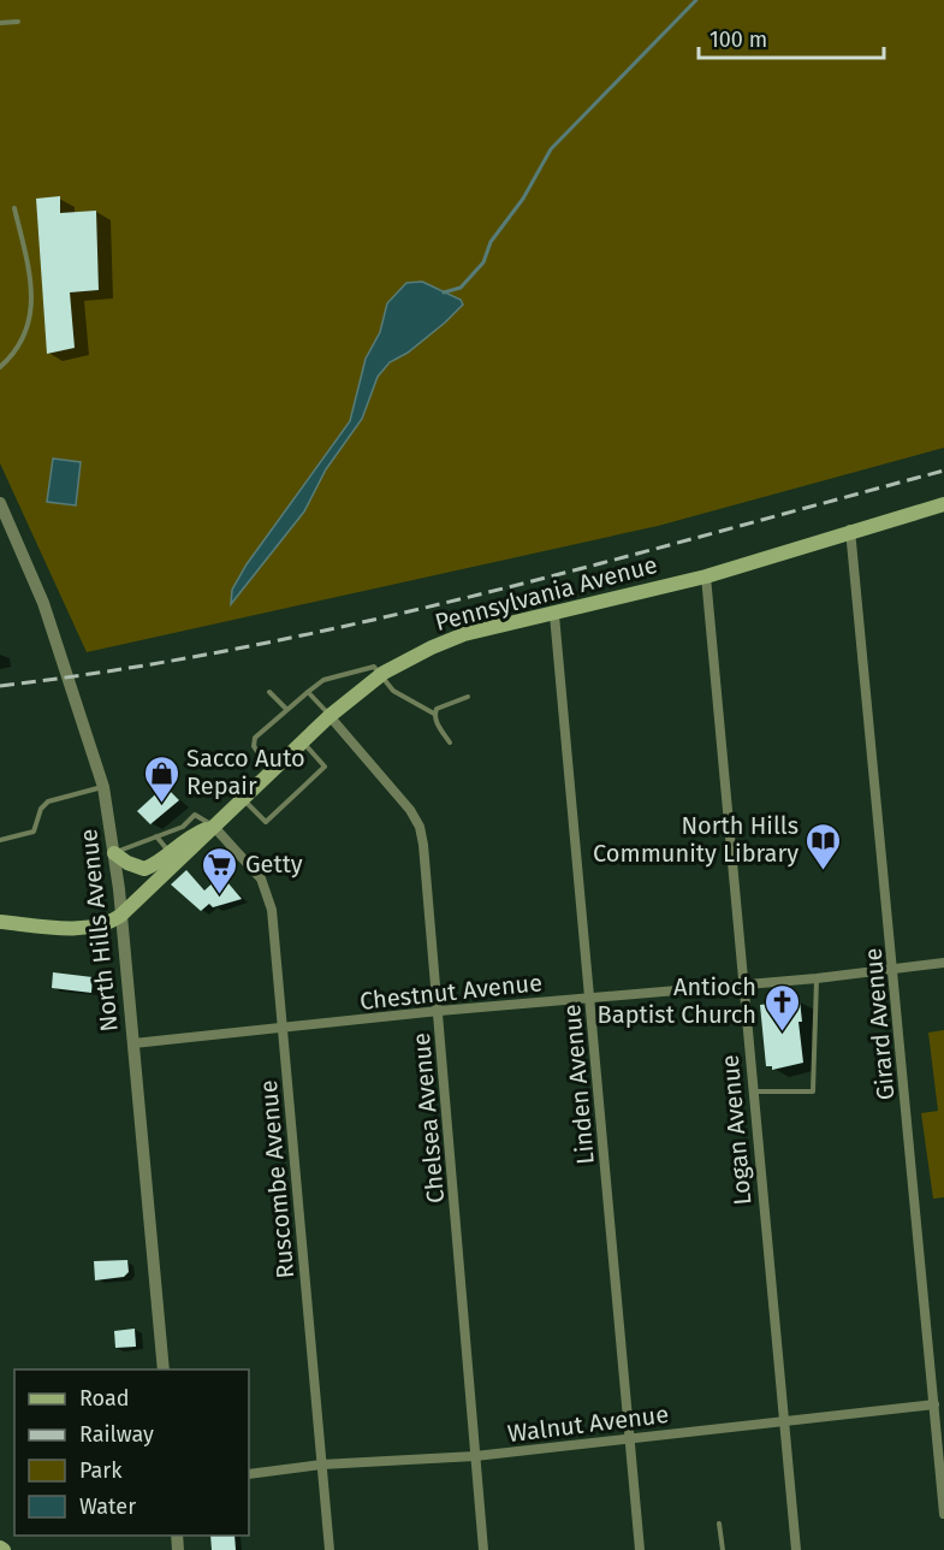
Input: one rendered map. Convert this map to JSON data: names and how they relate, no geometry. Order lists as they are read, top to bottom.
{
  "streets": {
    "main road": ["Pennsylvania Avenue"],
    "street": [
      "North Hills Avenue",
      "Chestnut Avenue",
      "Girard Avenue",
      "Linden Avenue",
      "Chelsea Avenue",
      "Logan Avenue",
      "Ruscombe Avenue",
      "Walnut Avenue"
    ]
  },
  "crossings": [
    ["Pennsylvania Avenue", "North Hills Avenue"],
    ["Pennsylvania Avenue", "Girard Avenue"],
    ["Pennsylvania Avenue", "Linden Avenue"],
    ["Pennsylvania Avenue", "Chelsea Avenue"],
    ["Pennsylvania Avenue", "Logan Avenue"],
    ["Pennsylvania Avenue", "Ruscombe Avenue"],
    ["North Hills Avenue", "Chestnut Avenue"],
    ["Chestnut Avenue", "Girard Avenue"],
    ["Chestnut Avenue", "Linden Avenue"],
    ["Chestnut Avenue", "Chelsea Avenue"],
    ["Chestnut Avenue", "Logan Avenue"],
    ["Chestnut Avenue", "Ruscombe Avenue"],
    ["Girard Avenue", "Walnut Avenue"],
    ["Linden Avenue", "Walnut Avenue"],
    ["Chelsea Avenue", "Walnut Avenue"],
    ["Logan Avenue", "Walnut Avenue"],
    ["Ruscombe Avenue", "Walnut Avenue"]
  ],
  "places": {
    "shop": ["Sacco Auto Repair"],
    "library": ["North Hills Community Library"],
    "supermarket": ["Getty"],
    "church": ["Antioch Baptist Church"]
  },
  "legend": [
    "Road",
    "Railway",
    "Park",
    "Water"
  ],
  "scale_bar": "100 m"
}
